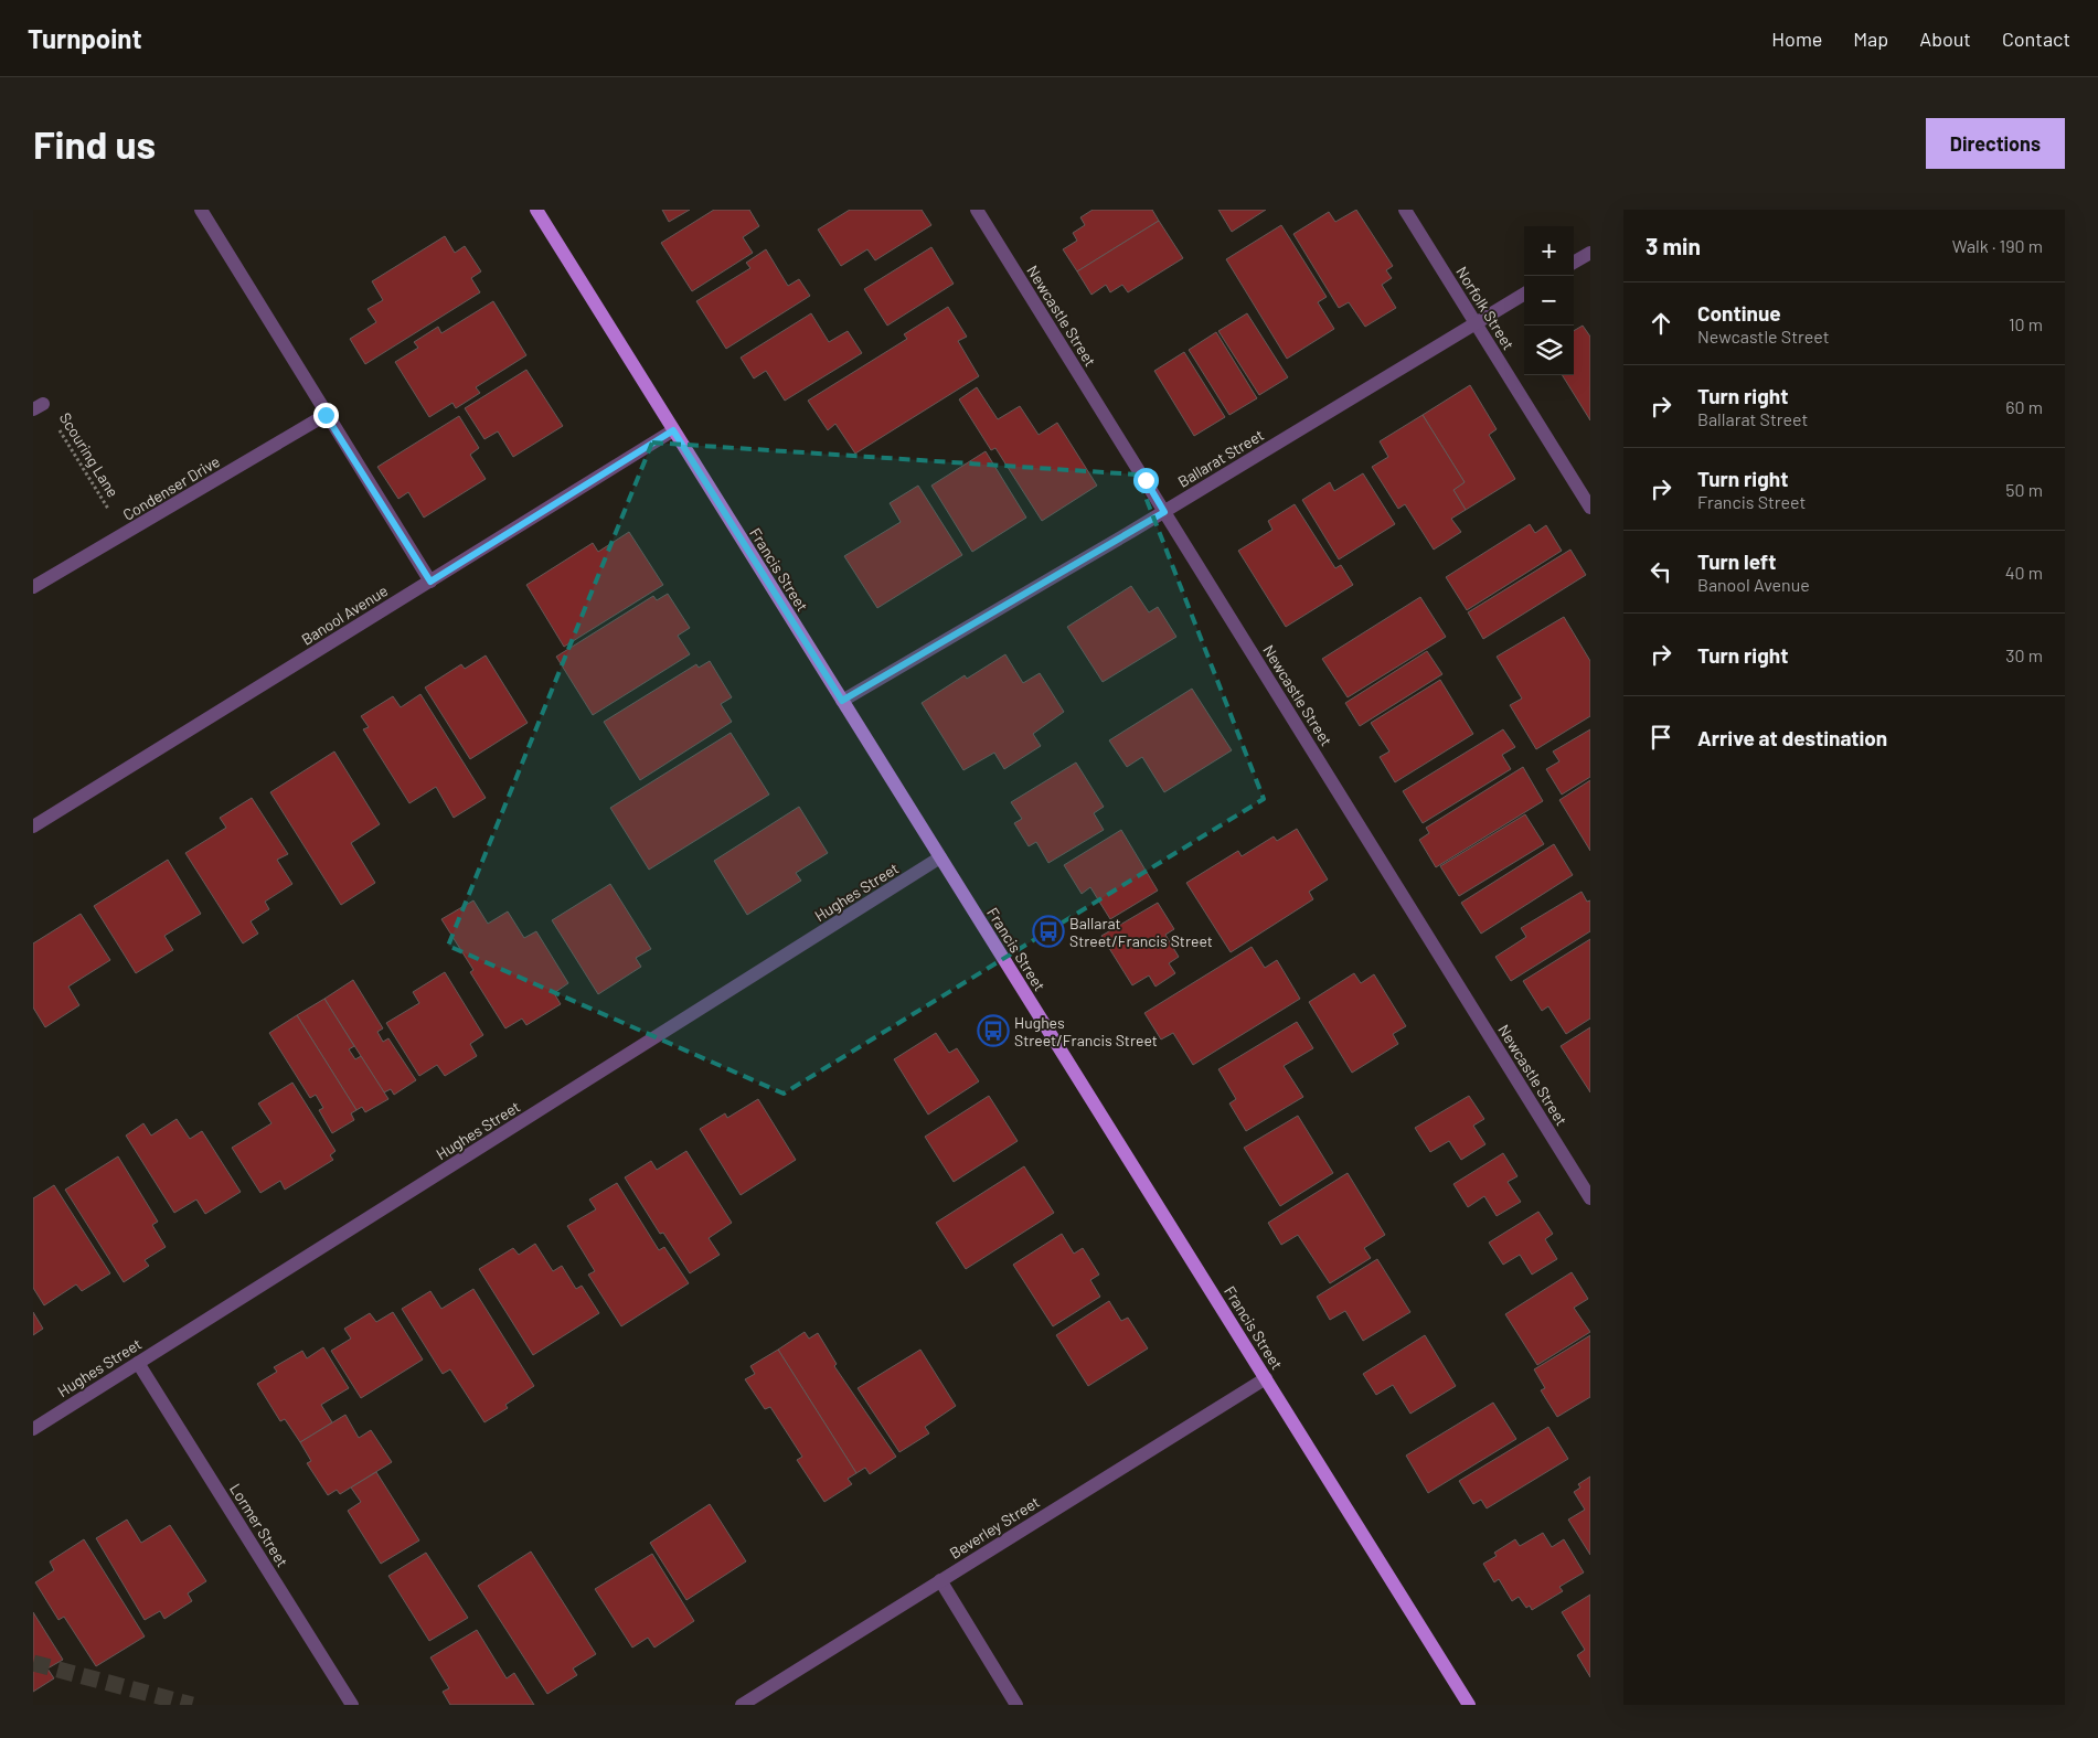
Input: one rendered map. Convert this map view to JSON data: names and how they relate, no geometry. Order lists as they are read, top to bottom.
{
  "streets": {
    "main road": ["Francis Street"],
    "street": [
      "Norfolk Street",
      "Newcastle Street",
      "Ballarat Street",
      "Condenser Drive",
      "Banool Avenue",
      "Hughes Street",
      "Lormer Street",
      "Beverley Street"
    ],
    "path": ["Scouring Lane"]
  },
  "crossings": [
    ["Norfolk Street", "Ballarat Street"],
    ["Newcastle Street", "Ballarat Street"],
    ["Scouring Lane", "Condenser Drive"],
    ["Ballarat Street", "Francis Street"],
    ["Francis Street", "Banool Avenue"],
    ["Francis Street", "Hughes Street"],
    ["Francis Street", "Beverley Street"],
    ["Hughes Street", "Lormer Street"]
  ],
  "places": {
    "bus stop": ["Ballarat Street/Francis Street", "Hughes Street/Francis Street"]
  },
  "page": {
    "header": "Turnpoint",
    "nav": [
      "Home",
      "Map",
      "About",
      "Contact"
    ],
    "buttons": "Directions",
    "title": "Find us",
    "heading": ["3 min", "Walk · 190 m"],
    "map_buttons": ["+", "−"],
    "list": [
      ["Continue", "Newcastle Street", "10 m"],
      ["Turn right", "Ballarat Street", "60 m"],
      ["Turn right", "Francis Street", "50 m"],
      ["Turn left", "Banool Avenue", "40 m"],
      ["Turn right", "30 m"],
      "Arrive at destination"
    ]
  }
}
